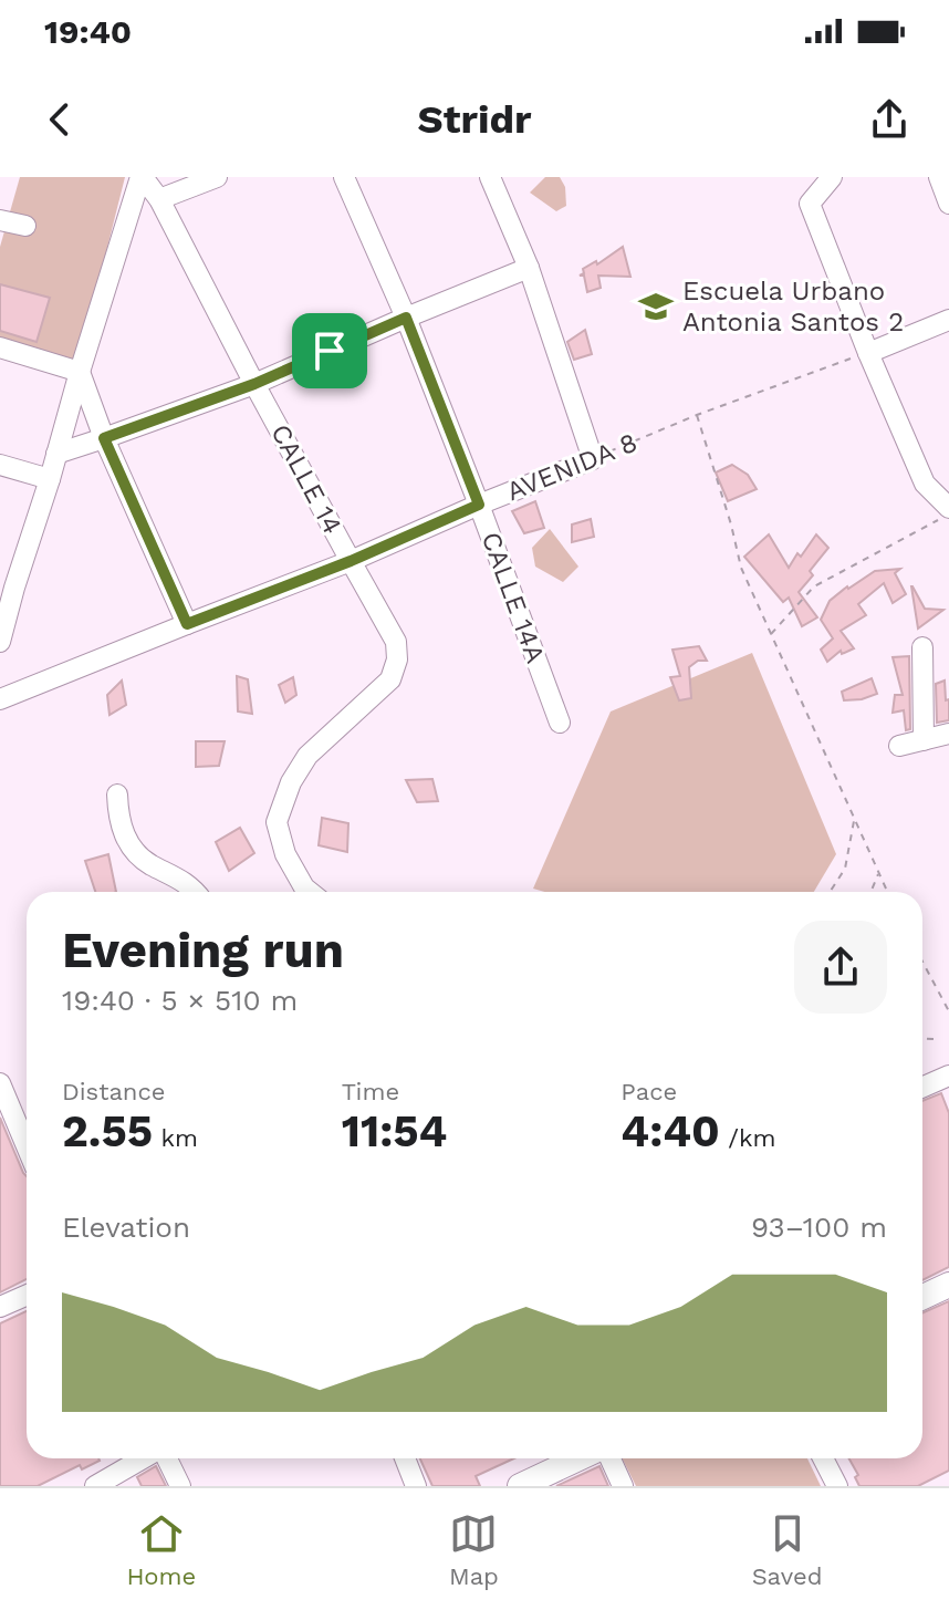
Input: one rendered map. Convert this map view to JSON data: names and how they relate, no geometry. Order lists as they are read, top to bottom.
{
  "streets": {
    "street": ["AVENIDA 8", "CALLE 14", "CALLE 14A"]
  },
  "crossings": [
    ["AVENIDA 8", "CALLE 14"],
    ["AVENIDA 8", "CALLE 14A"]
  ],
  "places": {
    "school or university": ["Escuela Urbano Antonia Santos 2"]
  },
  "page": {
    "status": "19:40",
    "header": "Stridr",
    "heading": ["Evening run", "19:40 · 5 × 510 m"],
    "stats": [
      ["Distance", "2.55 km"],
      ["Time", "11:54"],
      ["Pace", "4:40 /km"]
    ],
    "chart": ["Elevation", "93–100 m"],
    "tabs": ["Home", "Map", "Saved"]
  }
}
